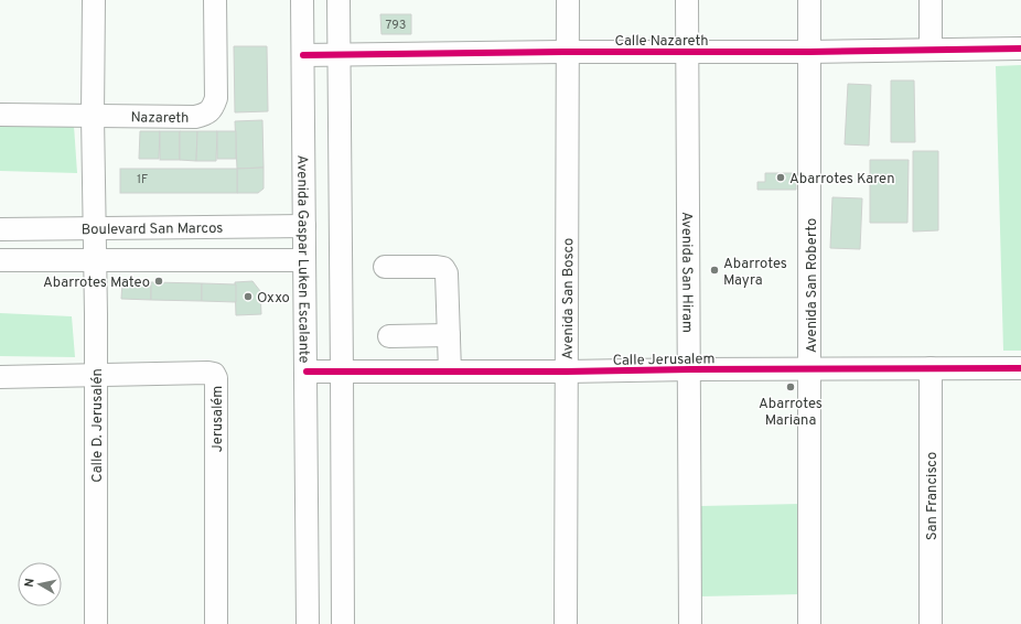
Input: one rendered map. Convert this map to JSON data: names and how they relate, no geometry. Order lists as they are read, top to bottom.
{
  "streets": {
    "street": [
      "Calle Nazareth",
      "Nazareth",
      "Boulevard San Marcos",
      "Avenida Gaspar Luken Escalante",
      "Avenida San Hiram",
      "Avenida San Roberto",
      "Avenida San Bosco",
      "Calle Jerusalem",
      "Jerusalém",
      "Calle D. Jerusalén",
      "San Francisco"
    ]
  },
  "crossings": [
    ["Calle Nazareth", "Avenida Gaspar Luken Escalante"],
    ["Calle Nazareth", "Avenida San Hiram"],
    ["Calle Nazareth", "Avenida San Roberto"],
    ["Calle Nazareth", "Avenida San Bosco"],
    ["Boulevard San Marcos", "Avenida Gaspar Luken Escalante"],
    ["Boulevard San Marcos", "Calle D. Jerusalén"],
    ["Avenida Gaspar Luken Escalante", "Calle Jerusalem"],
    ["Avenida San Hiram", "Calle Jerusalem"],
    ["Avenida San Roberto", "Calle Jerusalem"],
    ["Avenida San Bosco", "Calle Jerusalem"],
    ["Calle Jerusalem", "San Francisco"],
    ["Jerusalém", "Calle D. Jerusalén"]
  ],
  "places": [
    "Abarrotes Karen",
    "Abarrotes Mayra",
    "Abarrotes Mateo",
    "Oxxo",
    "Abarrotes Mariana"
  ],
  "house_numbers": ["793", "1F"],
  "north": "left"
}
